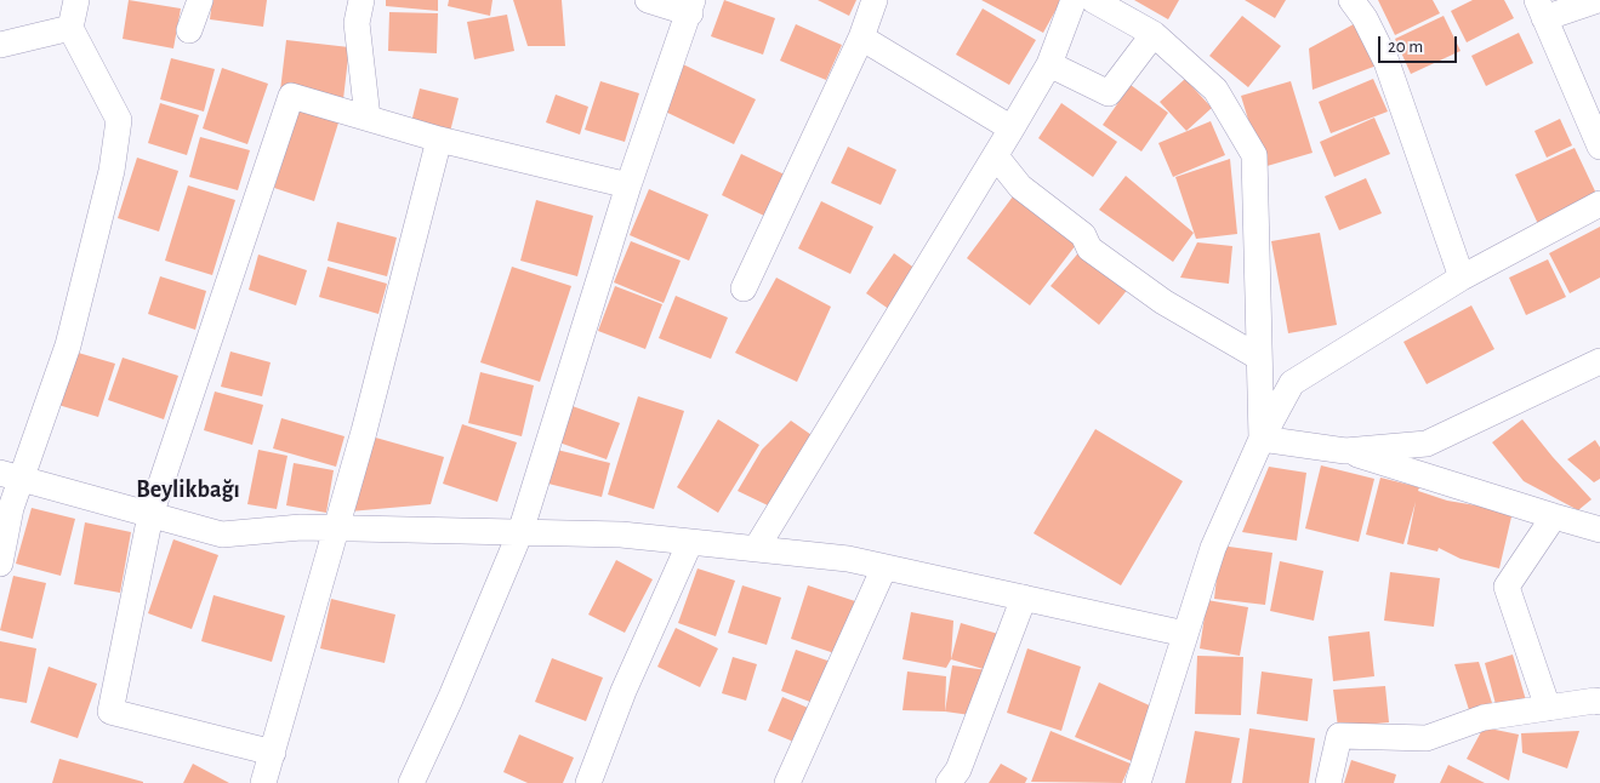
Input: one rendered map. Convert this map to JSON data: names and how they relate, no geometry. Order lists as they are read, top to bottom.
{
  "districts": ["Beylikbağı"],
  "scale_bar": "20 m"
}
